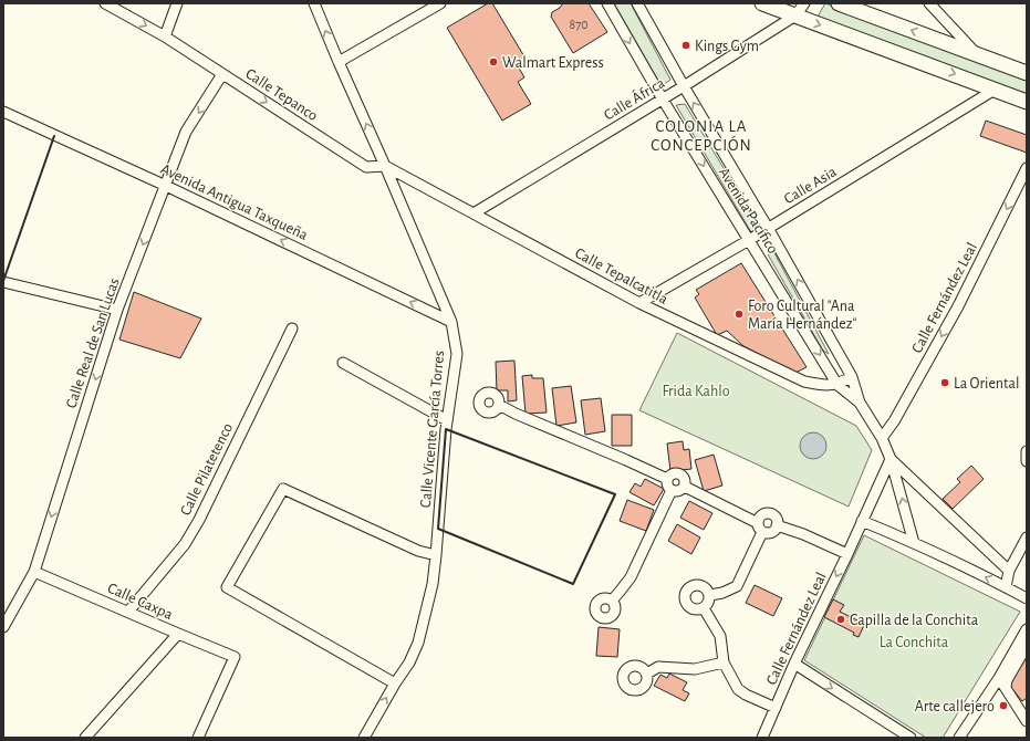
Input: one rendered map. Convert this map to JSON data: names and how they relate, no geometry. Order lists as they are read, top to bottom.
{
  "streets": {
    "street": [
      "Calle Tepanco",
      "Calle África",
      "Calle Asia",
      "Avenida Antigua Taxqueña",
      "Avenida Pacífico",
      "Calle Tepalcatitla",
      "Calle Fernández Leal",
      "Calle Real de San Lucas",
      "Calle Vicente García Torres",
      "Calle Pilatetenco",
      "Calle Caxpa"
    ]
  },
  "crossings": [
    ["Calle Tepanco", "Calle Tepalcatitla"],
    ["Calle Tepanco", "Calle Real de San Lucas"],
    ["Calle Tepanco", "Calle Vicente García Torres"],
    ["Calle África", "Avenida Pacífico"],
    ["Calle África", "Calle Tepalcatitla"],
    ["Calle Asia", "Avenida Pacífico"],
    ["Calle Asia", "Calle Tepalcatitla"],
    ["Avenida Antigua Taxqueña", "Calle Real de San Lucas"],
    ["Avenida Antigua Taxqueña", "Calle Vicente García Torres"],
    ["Avenida Pacífico", "Calle Tepalcatitla"],
    ["Avenida Pacífico", "Calle Fernández Leal"],
    ["Calle Tepalcatitla", "Calle Vicente García Torres"],
    ["Calle Real de San Lucas", "Calle Caxpa"],
    ["Calle Pilatetenco", "Calle Caxpa"]
  ],
  "one_way": [
    "Calle Tepanco",
    "Avenida Antigua Taxqueña",
    "Calle Fernández Leal",
    "Calle Real de San Lucas"
  ],
  "districts": ["COLONIA LA CONCEPCIÓN"],
  "parks": ["Frida Kahlo", "La Conchita"],
  "places": [
    "Kings Gym",
    "Walmart Express",
    "Foro Cultural \"Ana María Hernández\"",
    "La Oriental",
    "Capilla de la Conchita",
    "Arte callejero"
  ],
  "house_numbers": ["870"]
}
